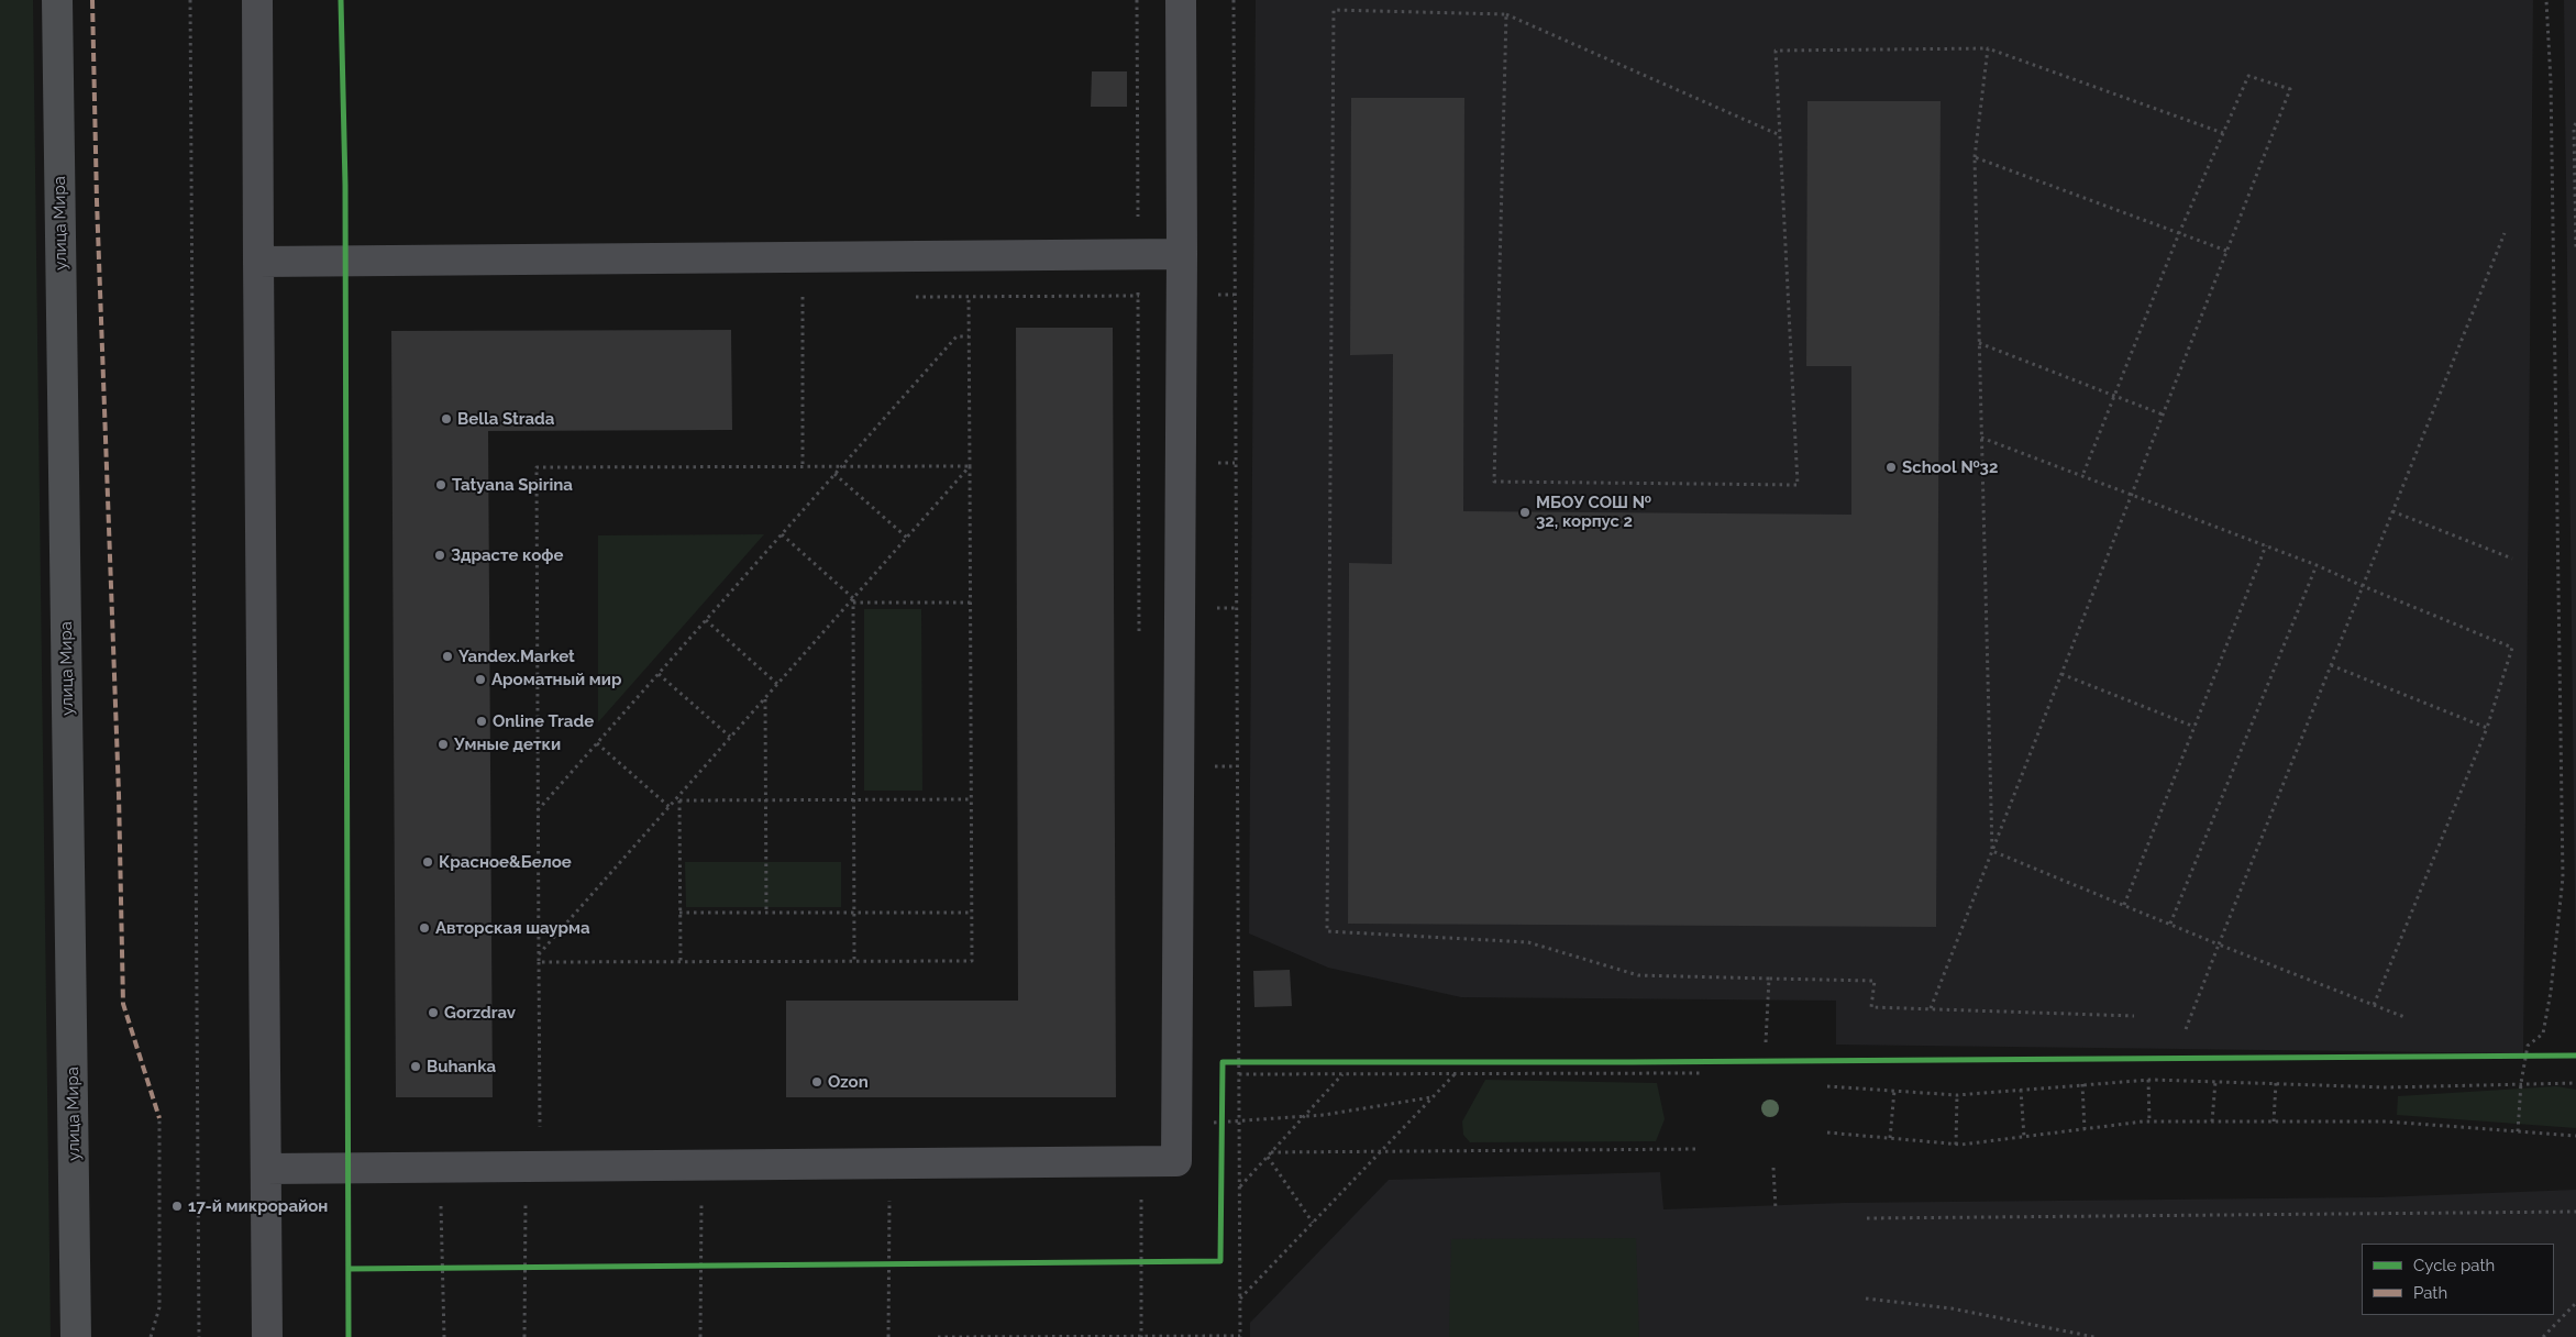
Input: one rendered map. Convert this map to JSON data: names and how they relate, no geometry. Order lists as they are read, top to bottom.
{
  "streets": {
    "main road": ["улица Мира"]
  },
  "places": [
    "Bella Strada",
    "School №32",
    "Tatyana Spirina",
    "МБОУ СОШ № 32, корпус 2",
    "Здрасте кофе",
    "Yandex.Market",
    "Ароматный мир",
    "Online Trade",
    "Умные детки",
    "Красное&Белое",
    "Авторская шаурма",
    "Gorzdrav",
    "Buhanka",
    "Ozon",
    "17-й микрорайон"
  ],
  "legend": ["Cycle path", "Path"]
}
